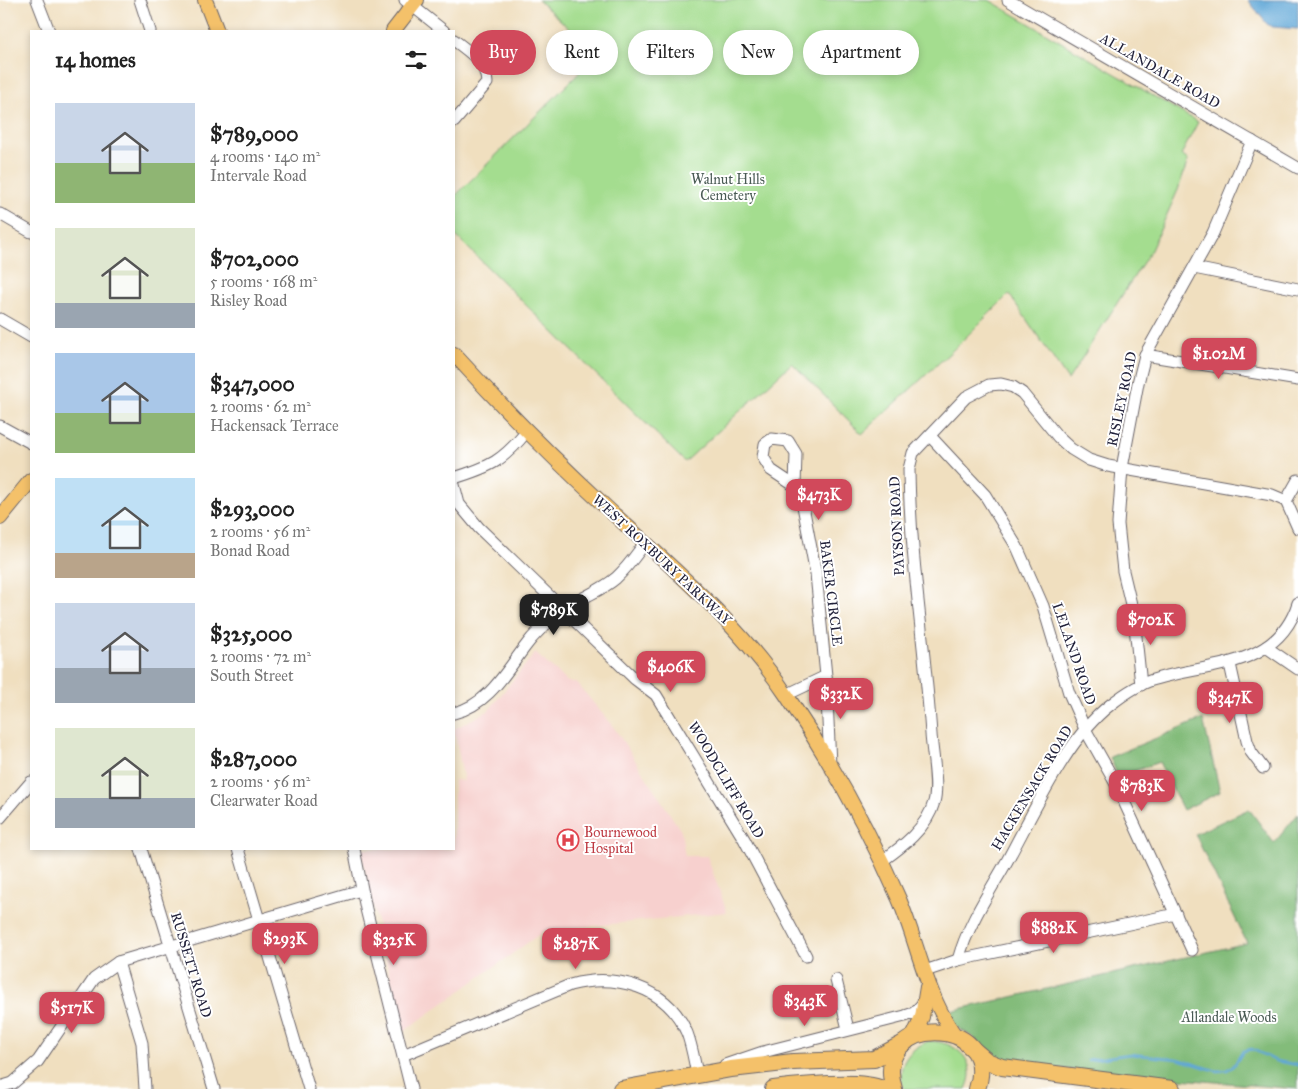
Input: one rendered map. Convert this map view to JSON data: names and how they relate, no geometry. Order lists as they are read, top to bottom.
{
  "streets": {
    "main road": ["WEST ROXBURY PARKWAY"],
    "street": [
      "ALLANDALE ROAD",
      "RISLEY ROAD",
      "PAYSON ROAD",
      "BAKER CIRCLE",
      "LELAND ROAD",
      "WOODCLIFF ROAD",
      "HACKENSACK ROAD",
      "RUSSETT ROAD"
    ]
  },
  "crossings": [
    ["ALLANDALE ROAD", "RISLEY ROAD"],
    ["RISLEY ROAD", "PAYSON ROAD"],
    ["RISLEY ROAD", "HACKENSACK ROAD"],
    ["PAYSON ROAD", "WEST ROXBURY PARKWAY"],
    ["PAYSON ROAD", "LELAND ROAD"],
    ["WEST ROXBURY PARKWAY", "BAKER CIRCLE"],
    ["LELAND ROAD", "HACKENSACK ROAD"]
  ],
  "parks": ["Walnut Hills Cemetery", "Allandale Woods"],
  "places": {
    "hospital": ["Bournewood Hospital"]
  },
  "page": {
    "chip": [
      "Buy",
      "Rent",
      "Filters",
      "New",
      "Apartment"
    ],
    "heading": "14 homes",
    "list": [
      {
        "name": "$789,000",
        "note": "4 rooms · 140 m² · Intervale Road"
      },
      {
        "name": "$702,000",
        "note": "5 rooms · 168 m² · Risley Road"
      },
      {
        "name": "$347,000",
        "note": "2 rooms · 62 m² · Hackensack Terrace"
      },
      {
        "name": "$293,000",
        "note": "2 rooms · 56 m² · Bonad Road"
      },
      {
        "name": "$325,000",
        "note": "2 rooms · 72 m² · South Street"
      },
      {
        "name": "$287,000",
        "note": "2 rooms · 56 m² · Clearwater Road"
      }
    ],
    "price": [
      "$1.02M",
      "$473K",
      "$789K",
      "$702K",
      "$406K",
      "$332K",
      "$347K",
      "$783K",
      "$882K",
      "$293K",
      "$325K",
      "$287K",
      "$343K",
      "$517K"
    ]
  }
}
